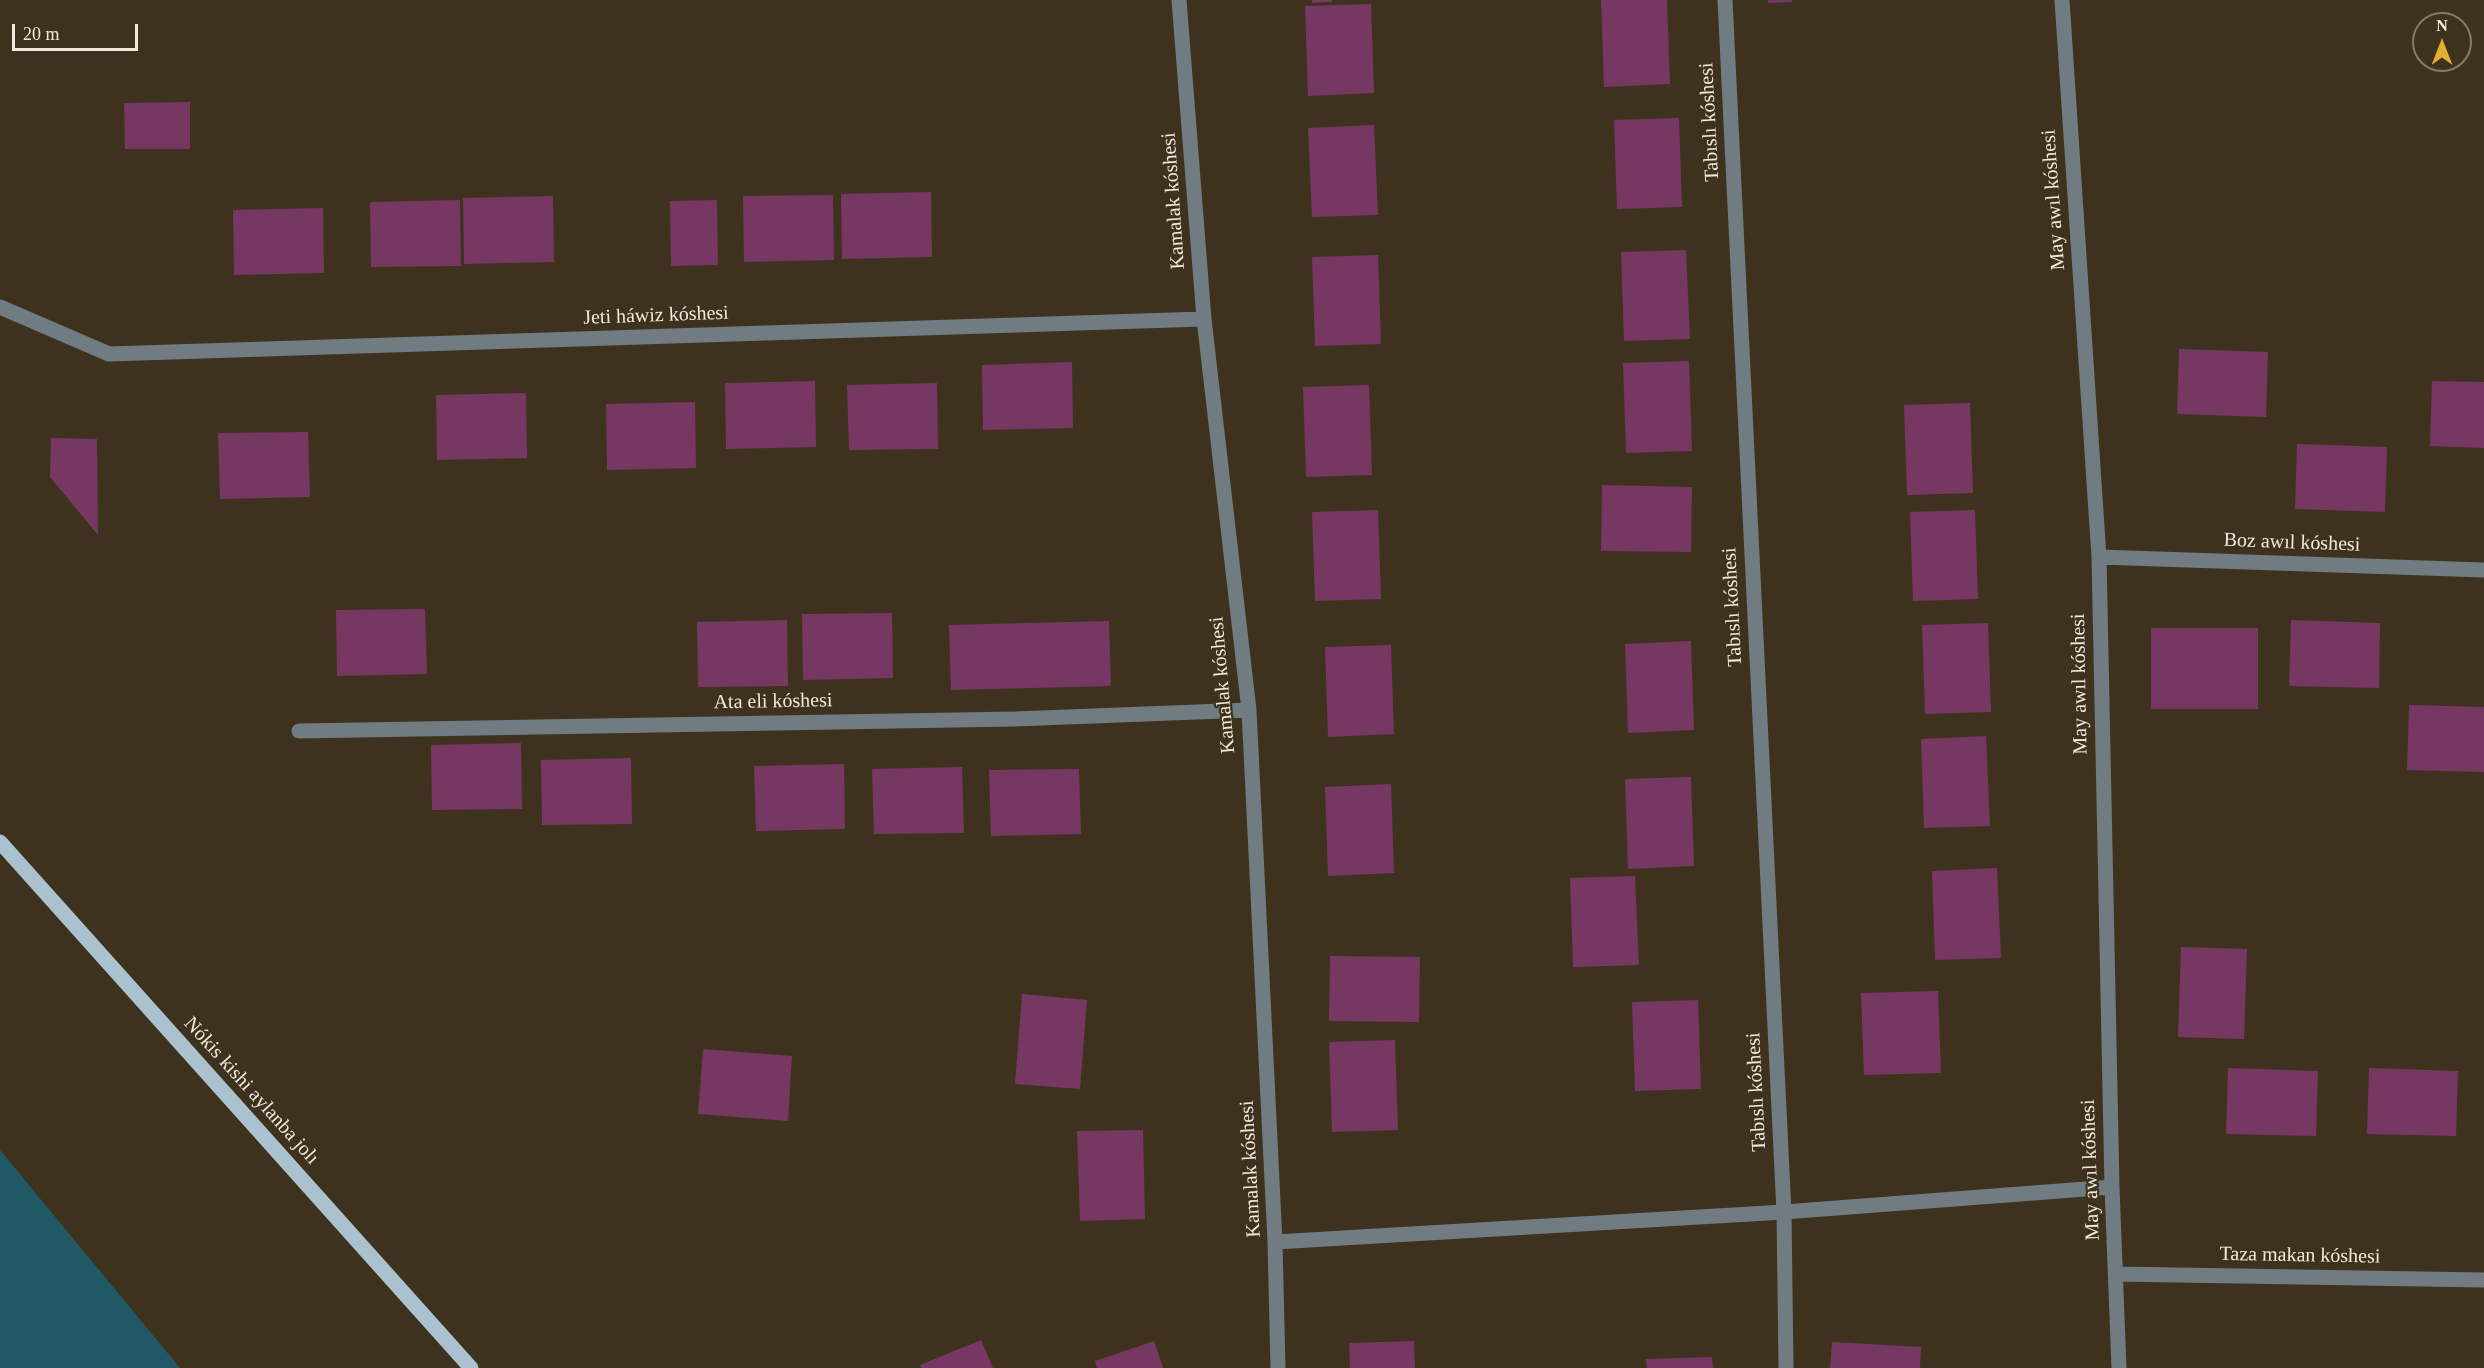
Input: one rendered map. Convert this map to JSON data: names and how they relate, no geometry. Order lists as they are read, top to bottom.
{
  "streets": {
    "main road": ["Nókis kishi aylanba jolı"],
    "street": [
      "Tabıslı kóshesi",
      "May awıl kóshesi",
      "Kamalak kóshesi",
      "Jeti háwiz kóshesi",
      "Boz awıl kóshesi",
      "Ata eli kóshesi",
      "Taza makan kóshesi"
    ]
  },
  "crossings": [
    ["May awıl kóshesi", "Boz awıl kóshesi"],
    ["May awıl kóshesi", "Taza makan kóshesi"],
    ["Kamalak kóshesi", "Jeti háwiz kóshesi"],
    ["Kamalak kóshesi", "Ata eli kóshesi"]
  ],
  "scale_bar": "20 m",
  "north": "top"
}
